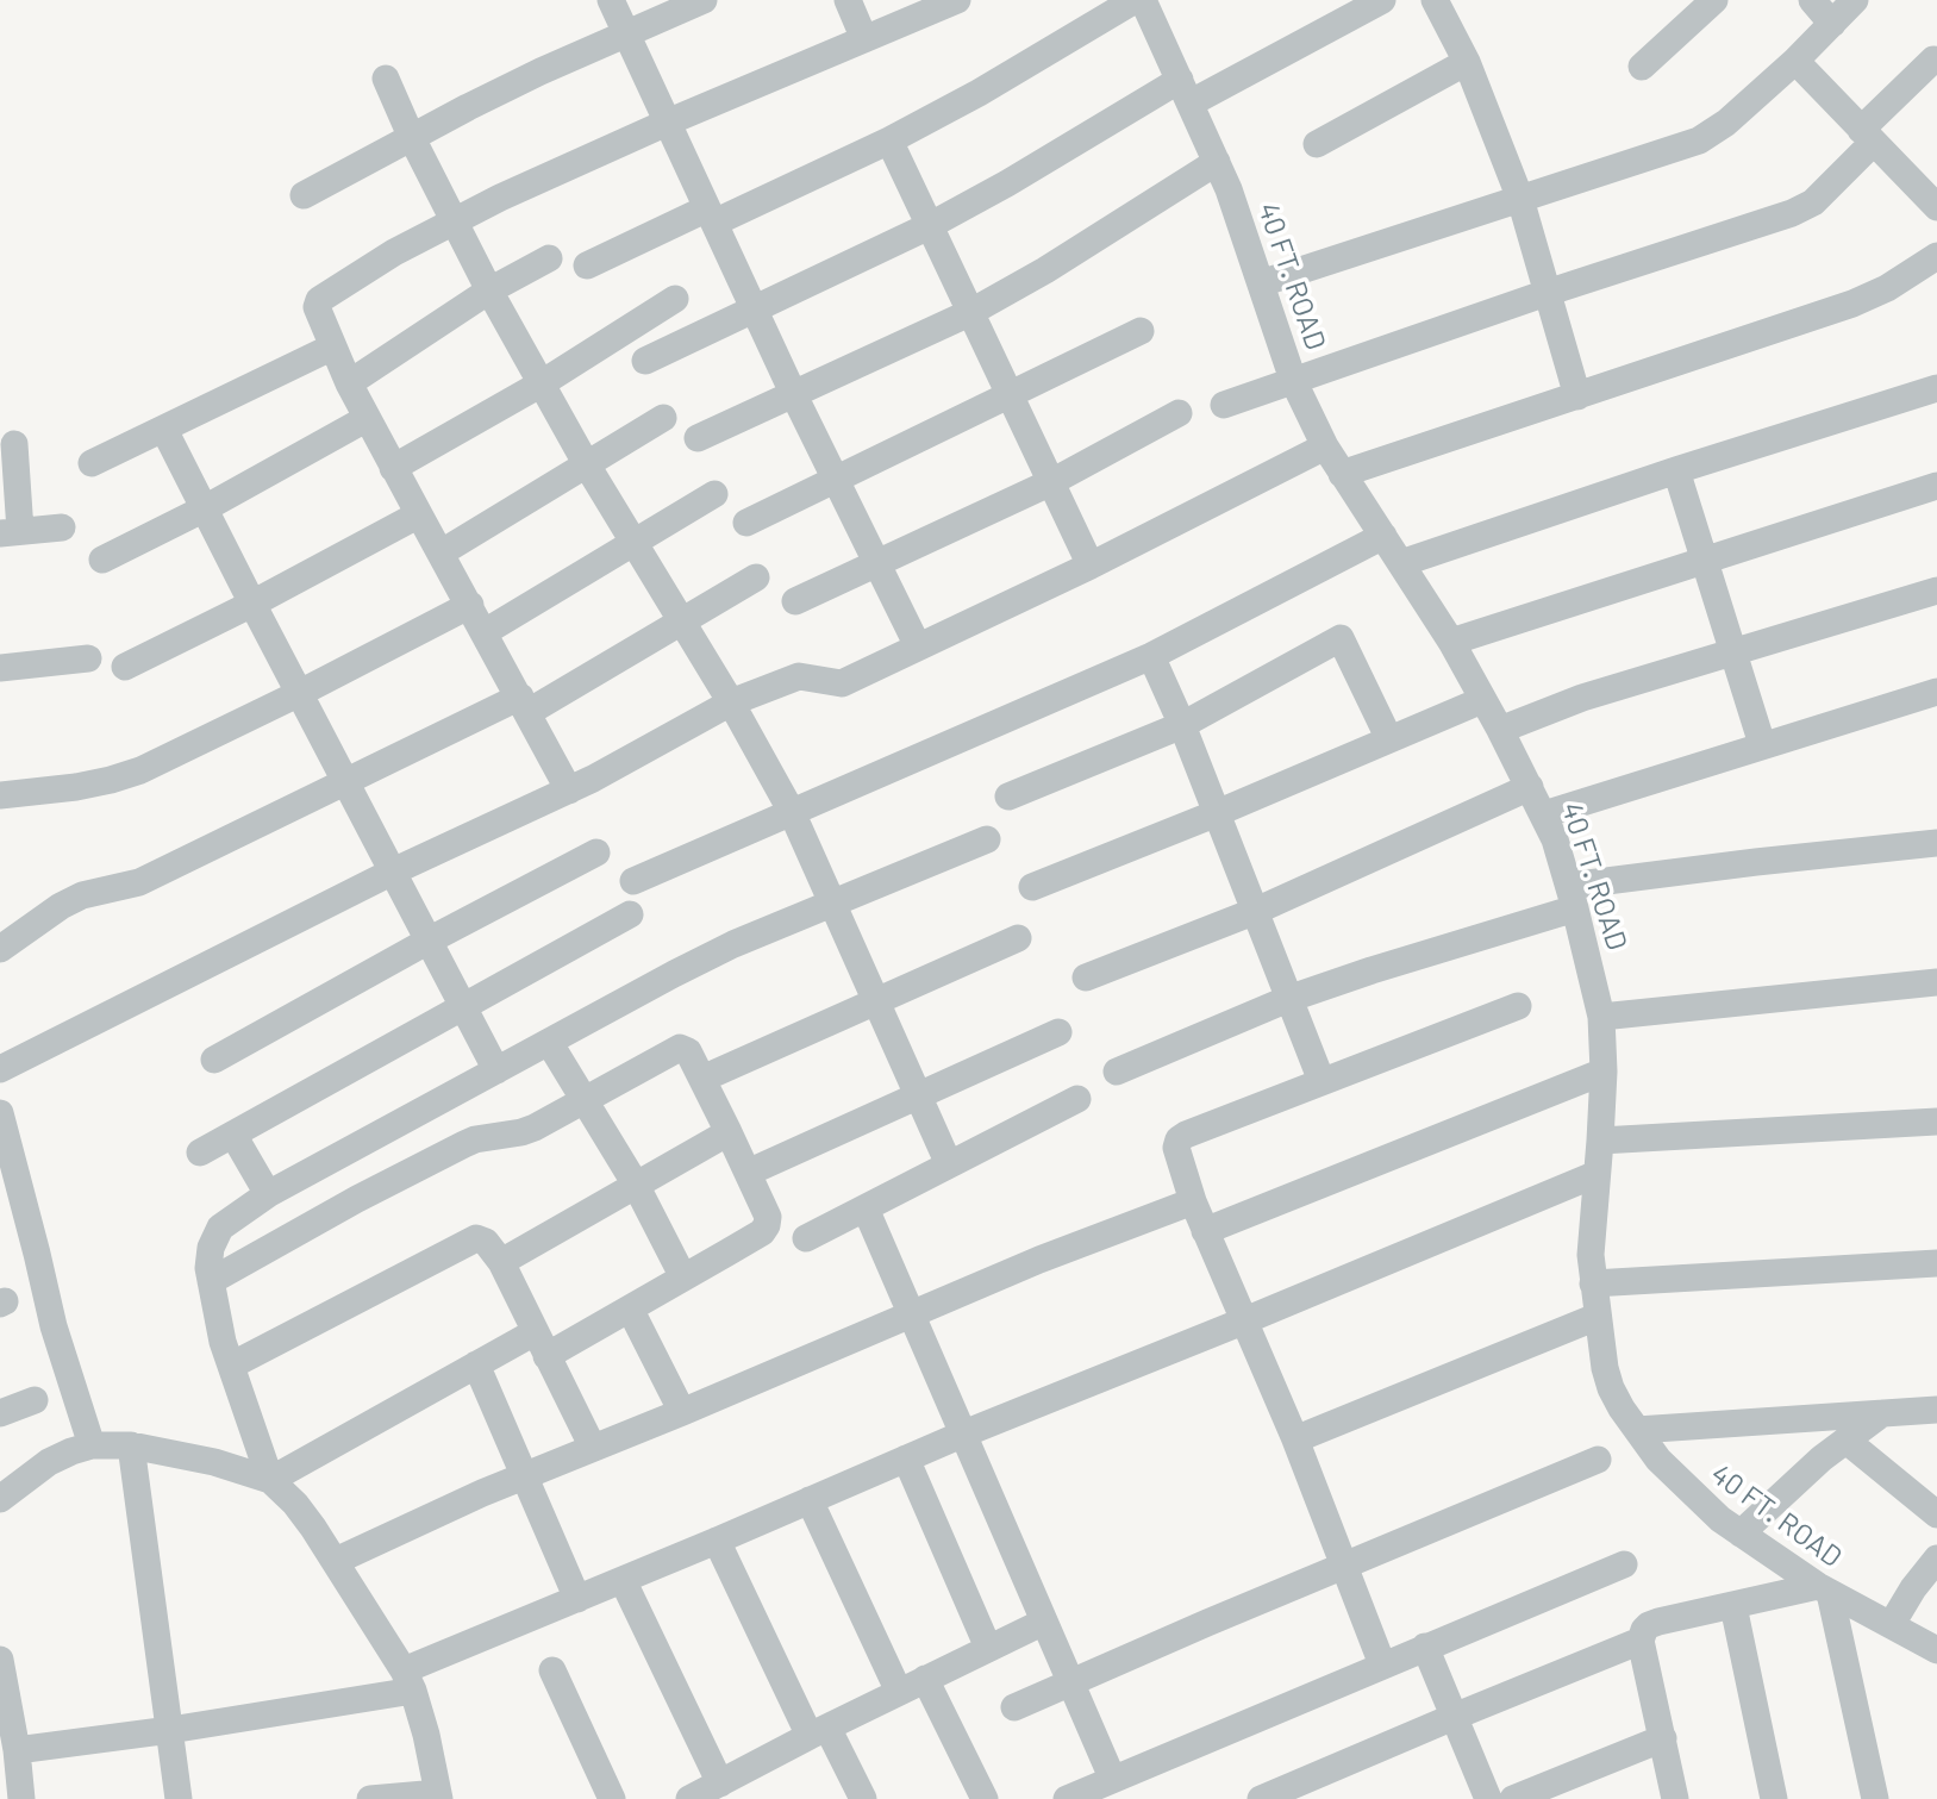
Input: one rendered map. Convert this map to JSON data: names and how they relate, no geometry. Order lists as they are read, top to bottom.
{
  "streets": {
    "street": ["40 FT. ROAD"]
  }
}
